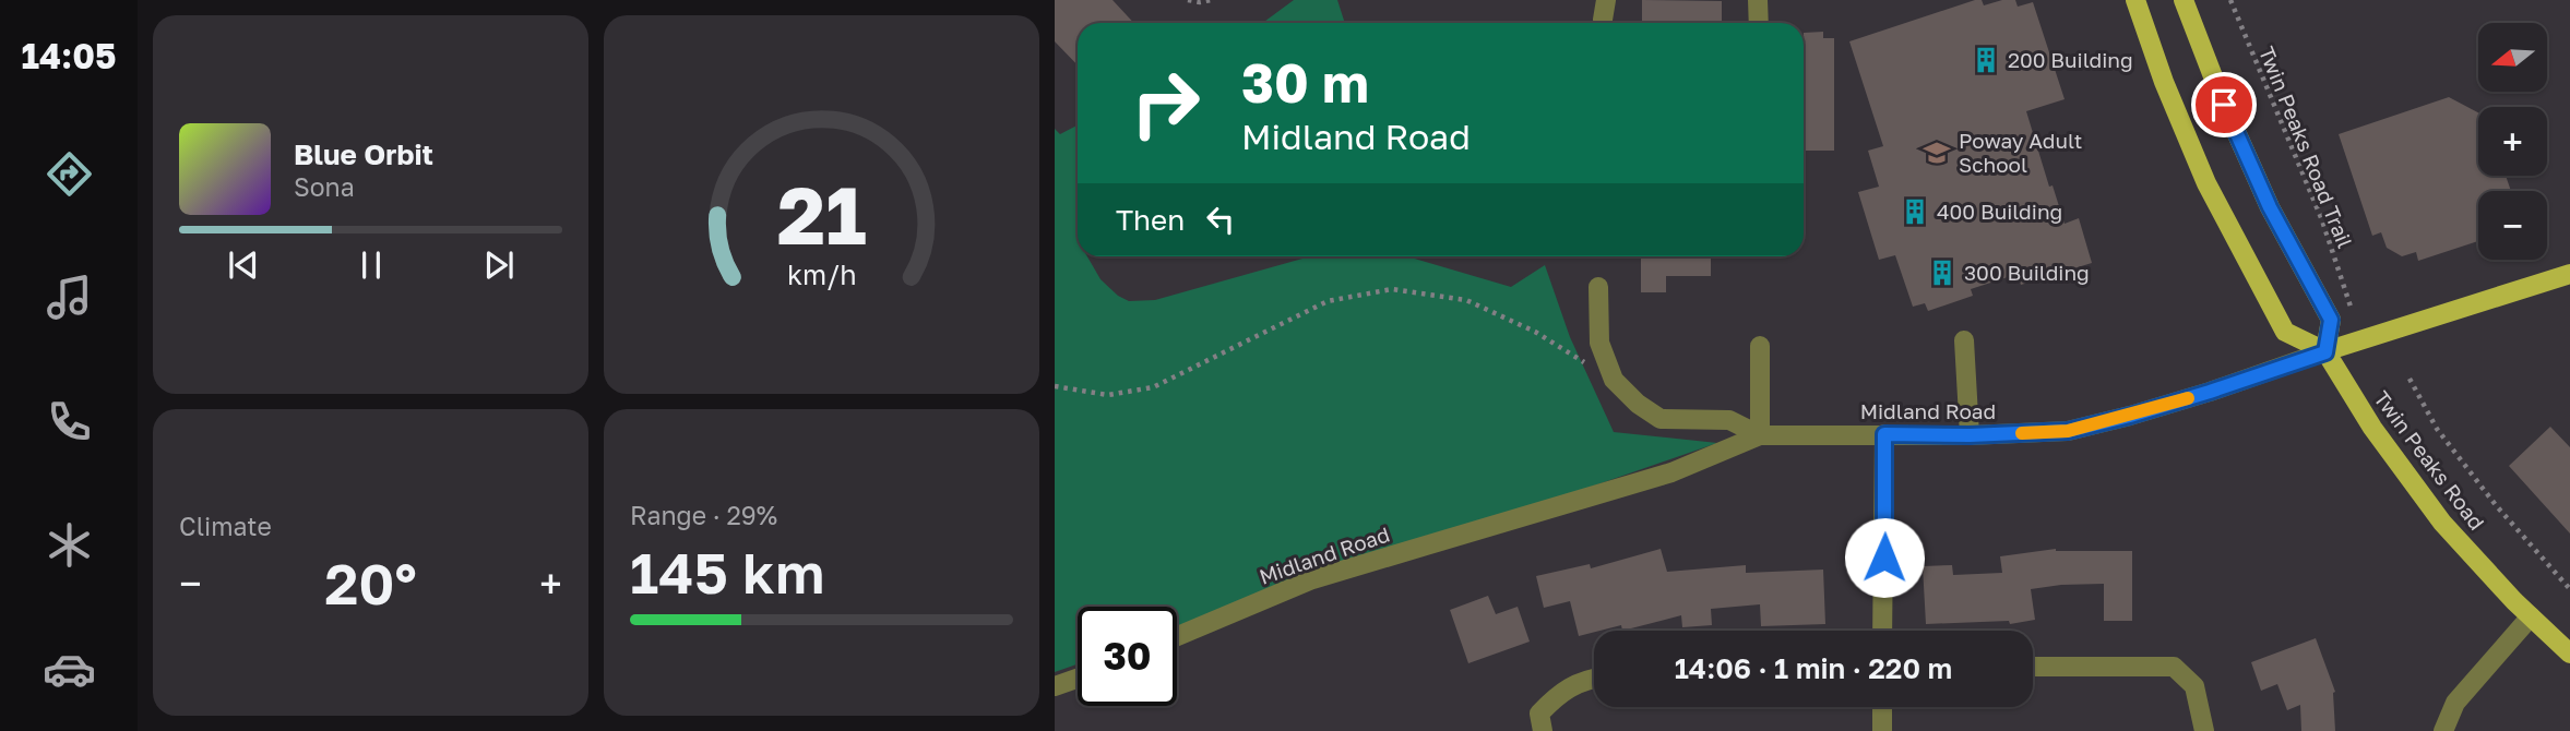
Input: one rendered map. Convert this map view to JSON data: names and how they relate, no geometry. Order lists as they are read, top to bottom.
{
  "streets": {
    "main road": ["Midland Road", "Twin Peaks Road"],
    "path": ["Twin Peaks Road Trail"]
  },
  "crossings": [
    ["Midland Road", "Twin Peaks Road"]
  ],
  "places": {
    "building": ["200 Building", "400 Building", "300 Building"],
    "school or university": ["Poway Adult School"]
  },
  "north": "left",
  "page": {
    "tabs": "14:05",
    "map_buttons": ["+", "−"],
    "turn": ["30 m", "Midland Road"],
    "song": ["Blue Orbit", "Sona"],
    "then": "Then",
    "tile": [
      "Climate",
      ["Range · 29%", "145 km"]
    ],
    "heat": ["−", "20°", "+"],
    "limit": "30",
    "trip": "14:06 · 1 min · 220 m",
    "gauge": ["21", "km/h"]
  }
}
